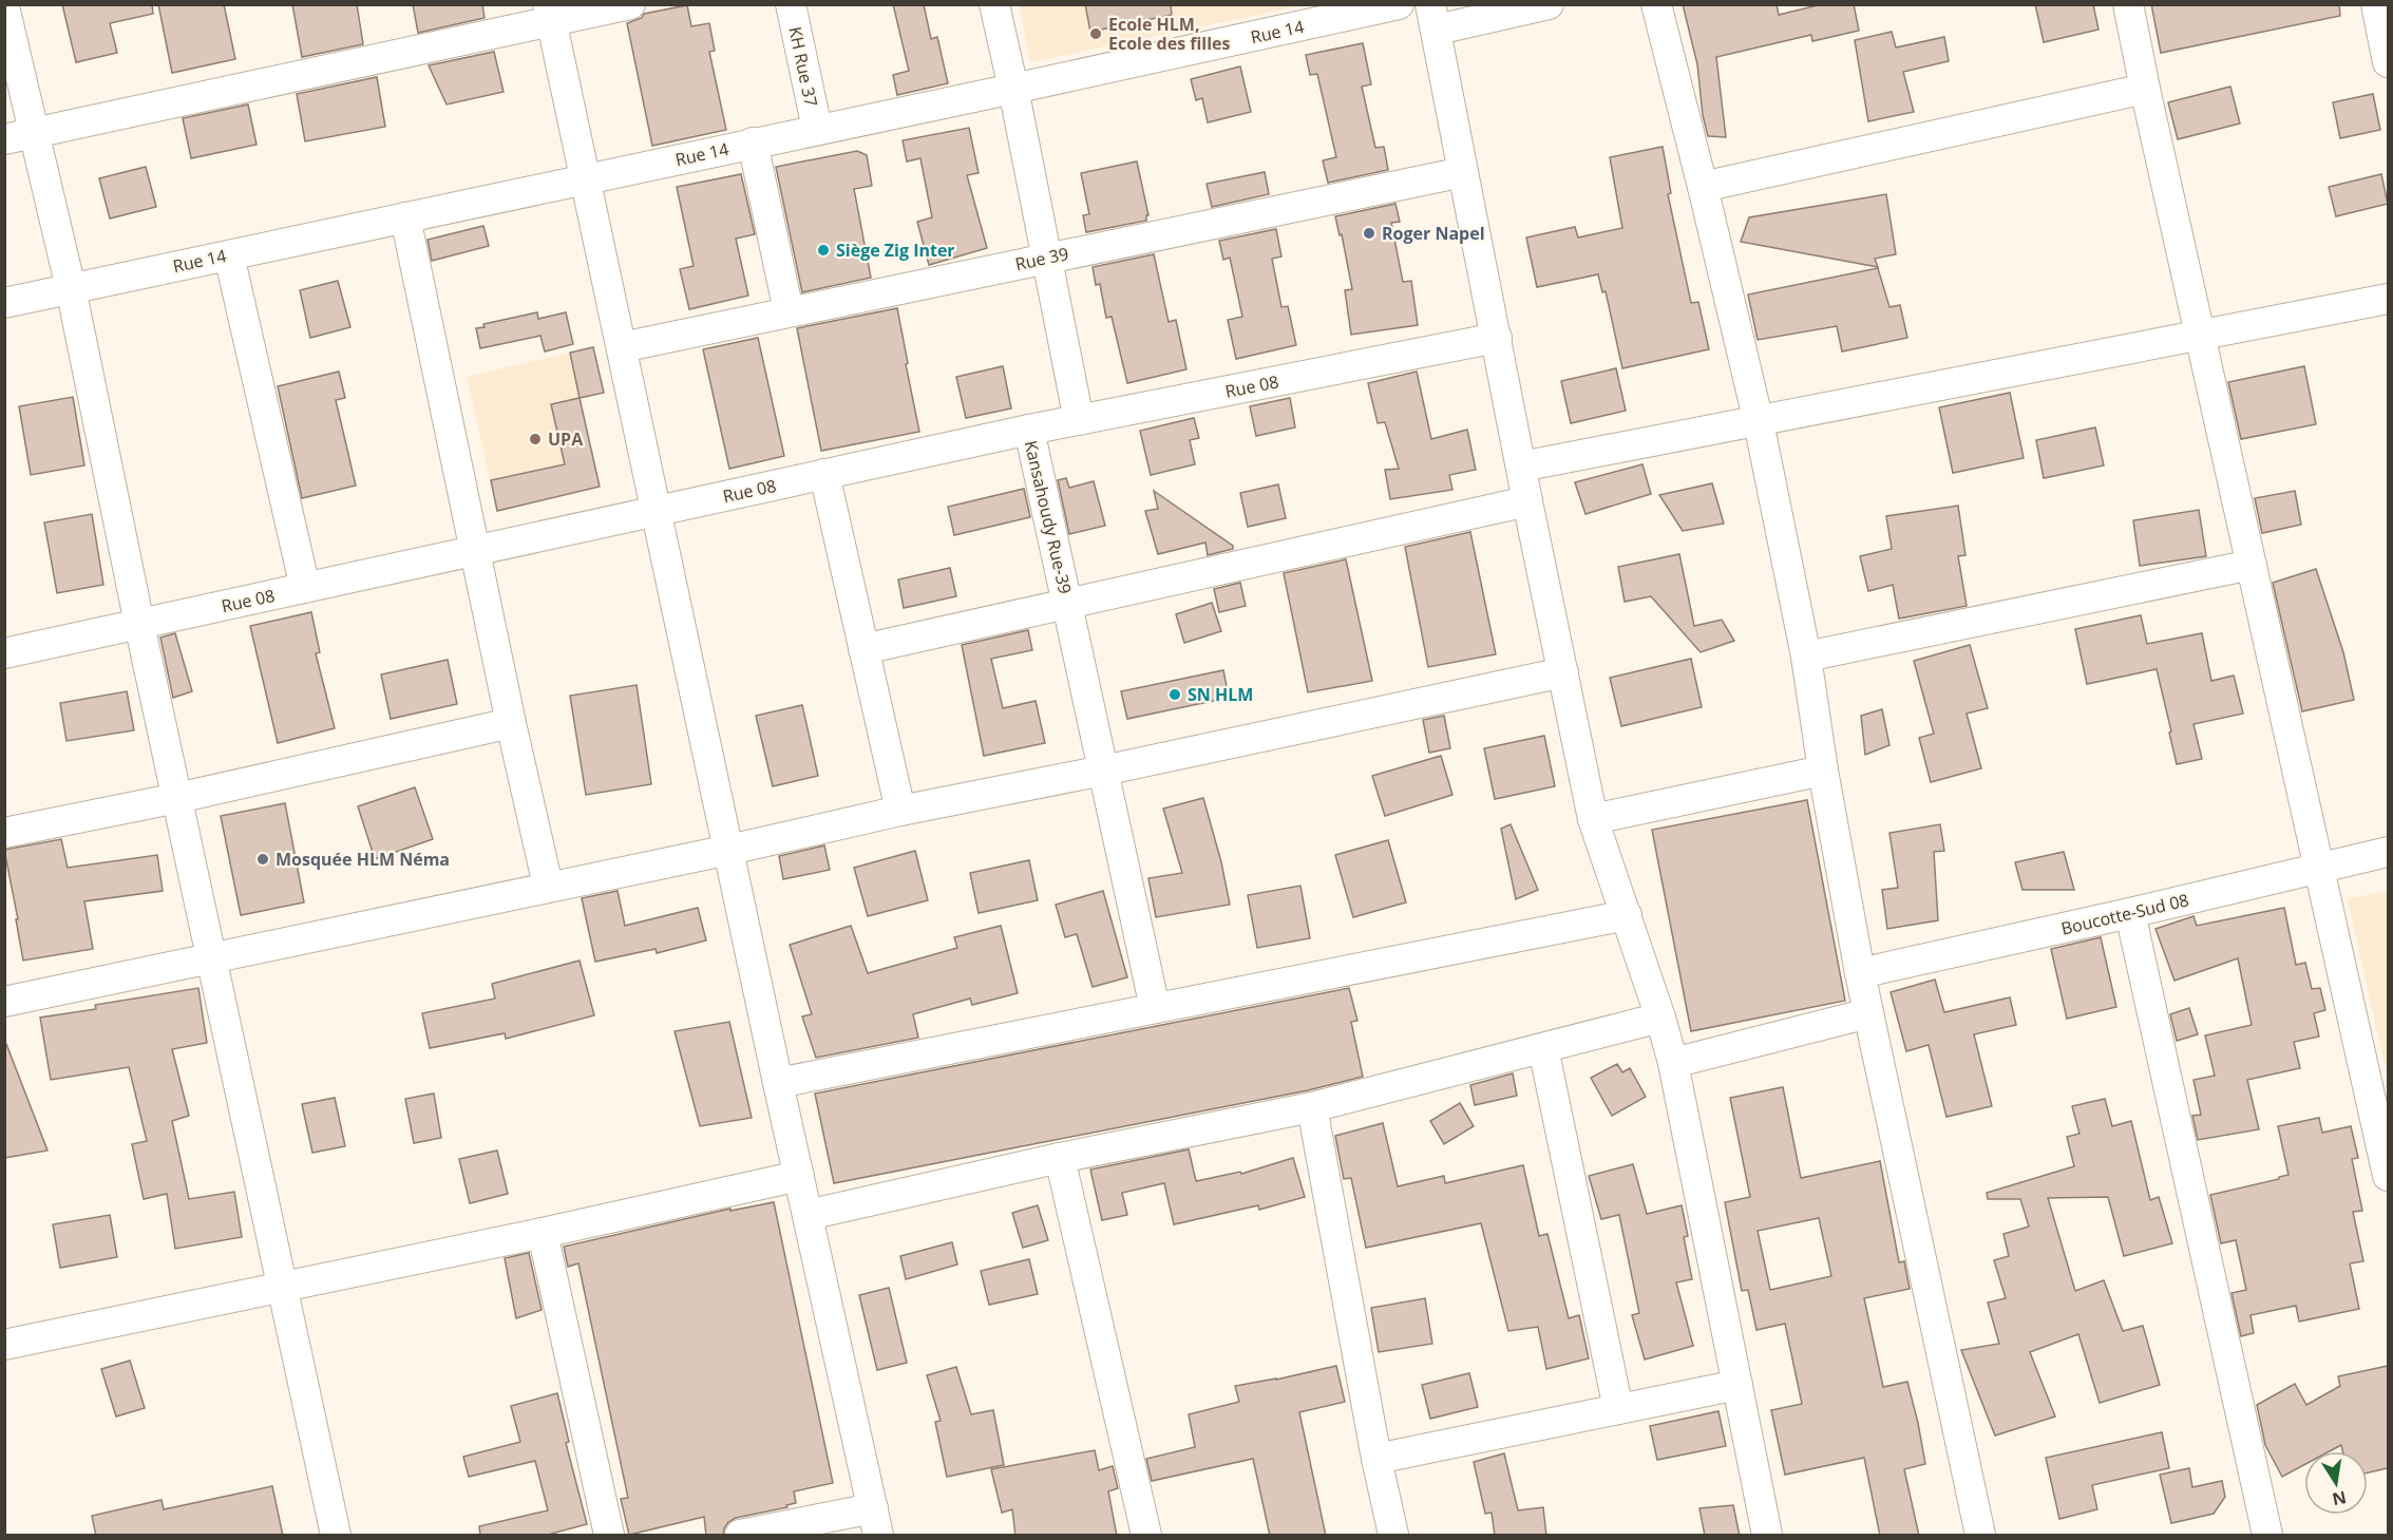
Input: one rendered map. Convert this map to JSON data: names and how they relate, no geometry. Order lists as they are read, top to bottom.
{
  "streets": {
    "street": [
      "Rue 14",
      "KH Rue 37",
      "Rue 39",
      "Rue 08",
      "Kansahoudy Rue-39",
      "Boucotte-Sud 08"
    ]
  },
  "crossings": [
    ["Rue 14", "KH Rue 37"],
    ["Rue 08", "Kansahoudy Rue-39"]
  ],
  "places": [
    "Ecole HLM, Ecole des filles",
    "Roger Napel",
    "Siège Zig Inter",
    "UPA",
    "SN HLM",
    "Mosquée HLM Néma"
  ],
  "north": "bottom"
}
